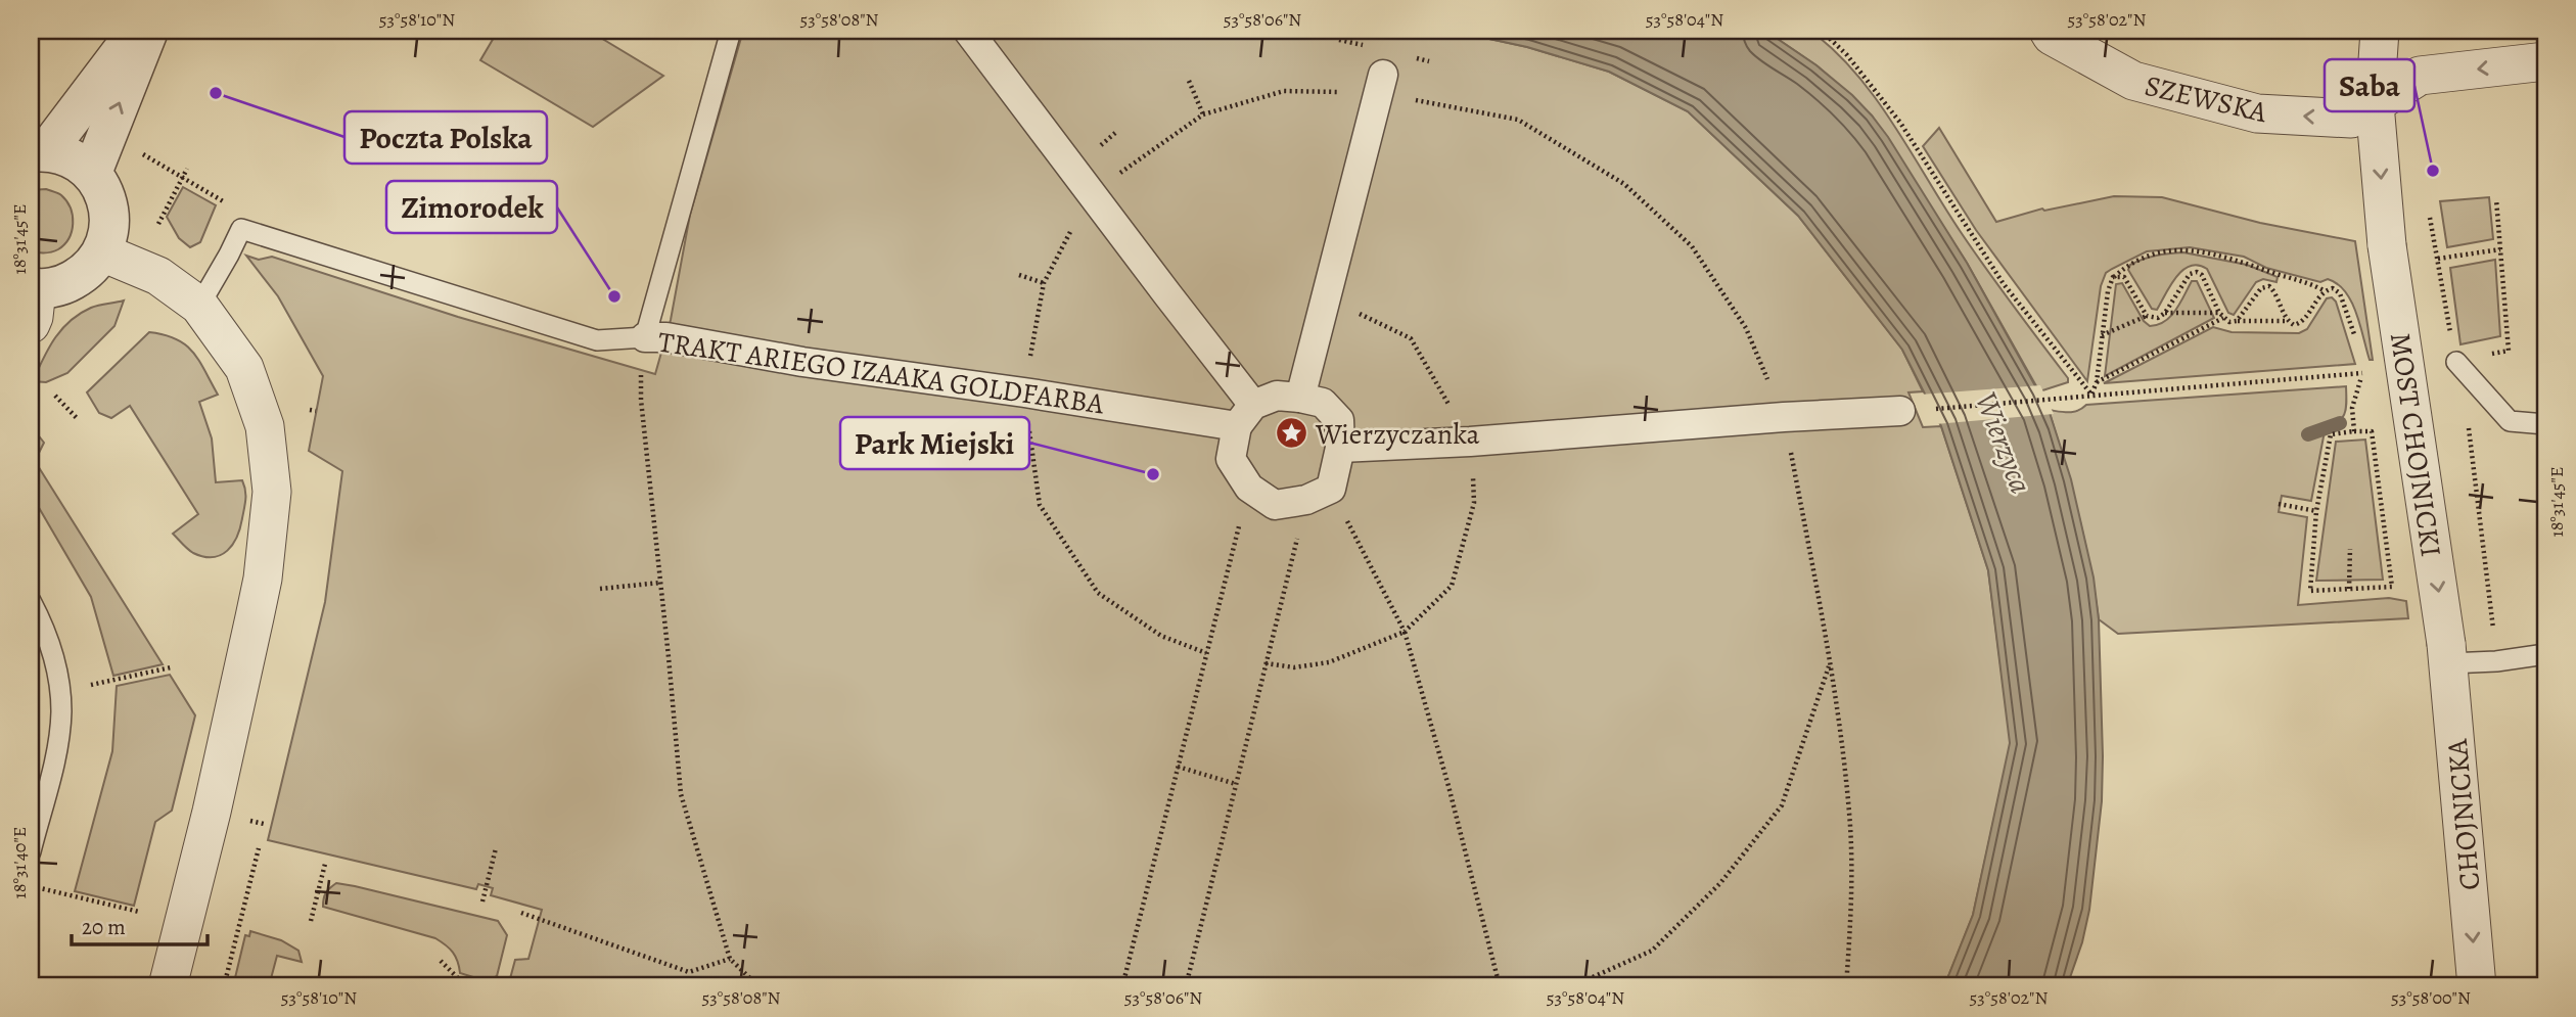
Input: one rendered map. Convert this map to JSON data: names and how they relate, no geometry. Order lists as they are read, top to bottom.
{
  "streets": {
    "street": [
      "SZEWSKA",
      "TRAKT ARIEGO IZAAKA GOLDFARBA",
      "MOST CHOJNICKI",
      "CHOJNICKA"
    ]
  },
  "crossings": [
    ["SZEWSKA", "MOST CHOJNICKI"],
    ["MOST CHOJNICKI", "CHOJNICKA"]
  ],
  "one_way": ["SZEWSKA", "MOST CHOJNICKI", "CHOJNICKA"],
  "water": ["Wierzyca"],
  "places": {
    "other": [
      "Poczta Polska",
      "Saba",
      "Zimorodek",
      "Park Miejski"
    ],
    "place": ["Wierzyczanka"]
  },
  "scale_bar": "20 m",
  "coordinates": [
    "53°58'10\"N",
    "53°58'08\"N",
    "53°58'06\"N",
    "53°58'04\"N",
    "53°58'02\"N",
    "18°31'45\"E",
    "18°31'40\"E",
    "53°58'00\"N"
  ]
}
